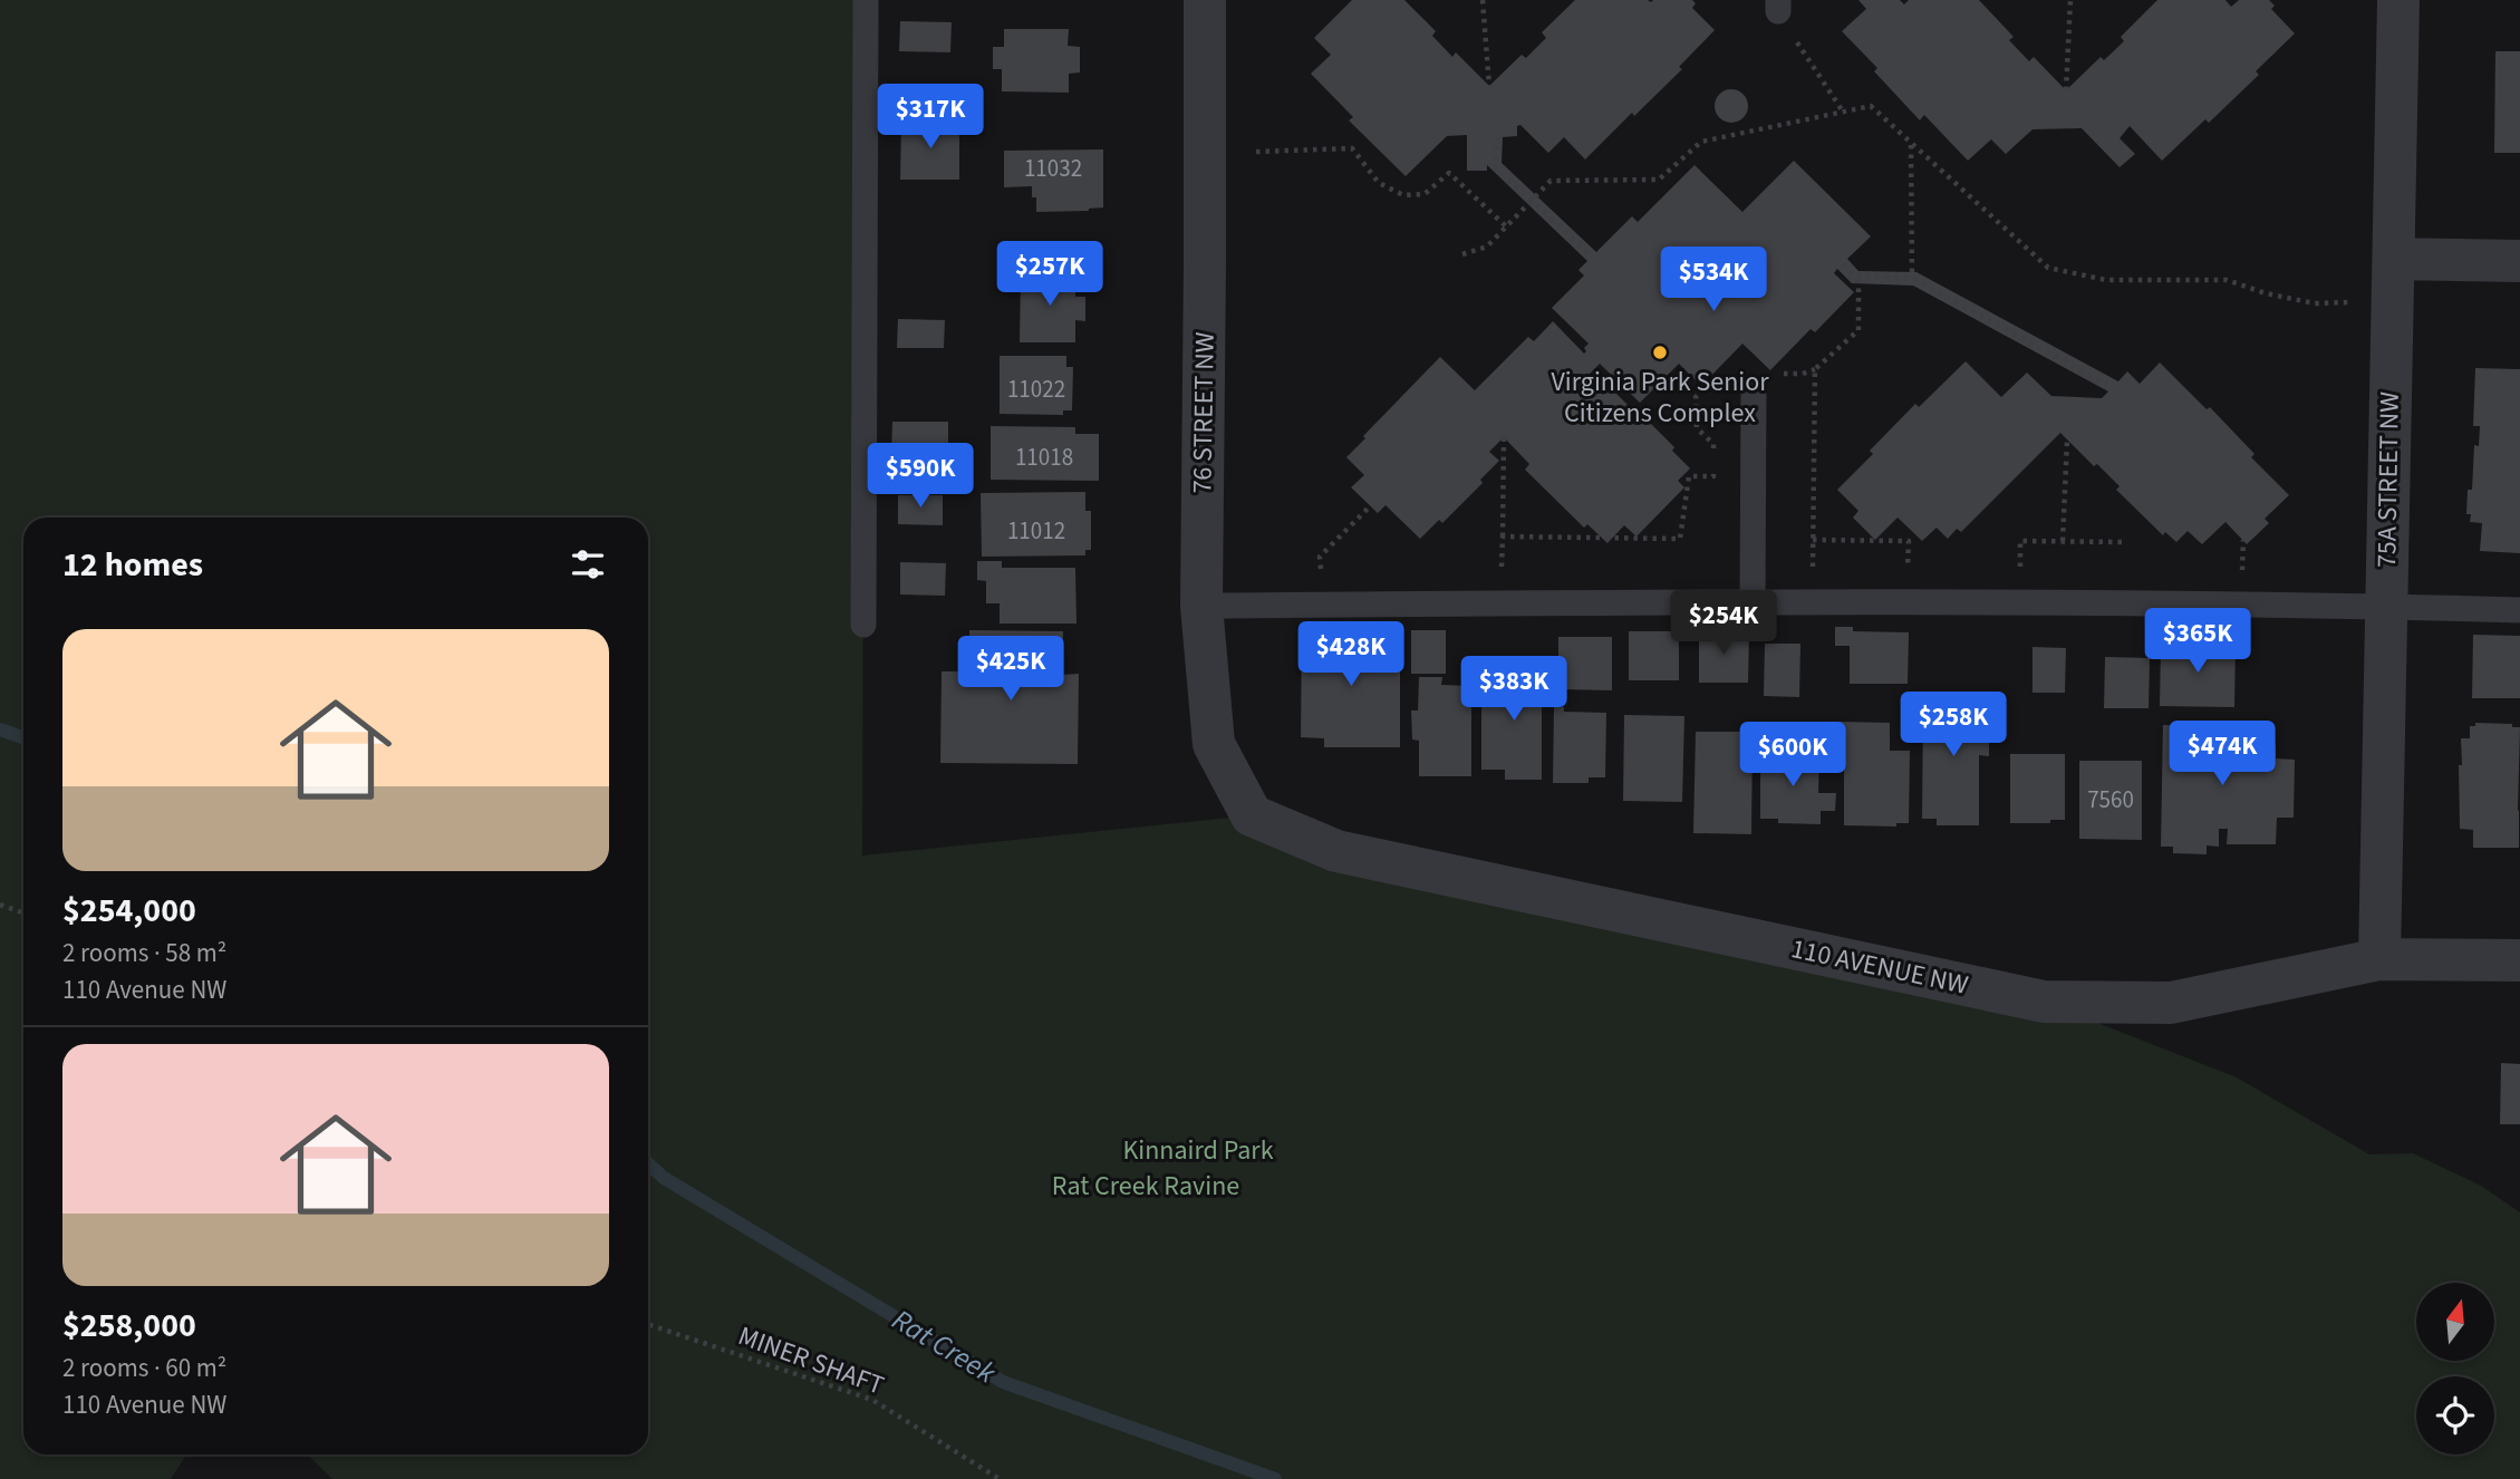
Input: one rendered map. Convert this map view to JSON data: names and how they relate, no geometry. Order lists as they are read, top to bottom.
{
  "streets": {
    "street": ["76 STREET NW", "75A STREET NW", "110 AVENUE NW"],
    "path": ["MINER SHAFT"]
  },
  "crossings": [
    ["76 STREET NW", "110 AVENUE NW"],
    ["75A STREET NW", "110 AVENUE NW"]
  ],
  "water": ["Rat Creek"],
  "parks": ["Kinnaird Park", "Rat Creek Ravine"],
  "places": ["Virginia Park Senior Citizens Complex"],
  "house_numbers": [
    "11032",
    "11022",
    "11018",
    "11012",
    "7560"
  ],
  "north": "top",
  "page": {
    "price": [
      "$317K",
      "$257K",
      "$534K",
      "$590K",
      "$254K",
      "$365K",
      "$428K",
      "$425K",
      "$383K",
      "$258K",
      "$474K",
      "$600K"
    ],
    "heading": "12 homes",
    "list": [
      {
        "name": "$254,000",
        "note": "2 rooms · 58 m² · 110 Avenue NW"
      },
      {
        "name": "$258,000",
        "note": "2 rooms · 60 m² · 110 Avenue NW"
      }
    ]
  }
}
